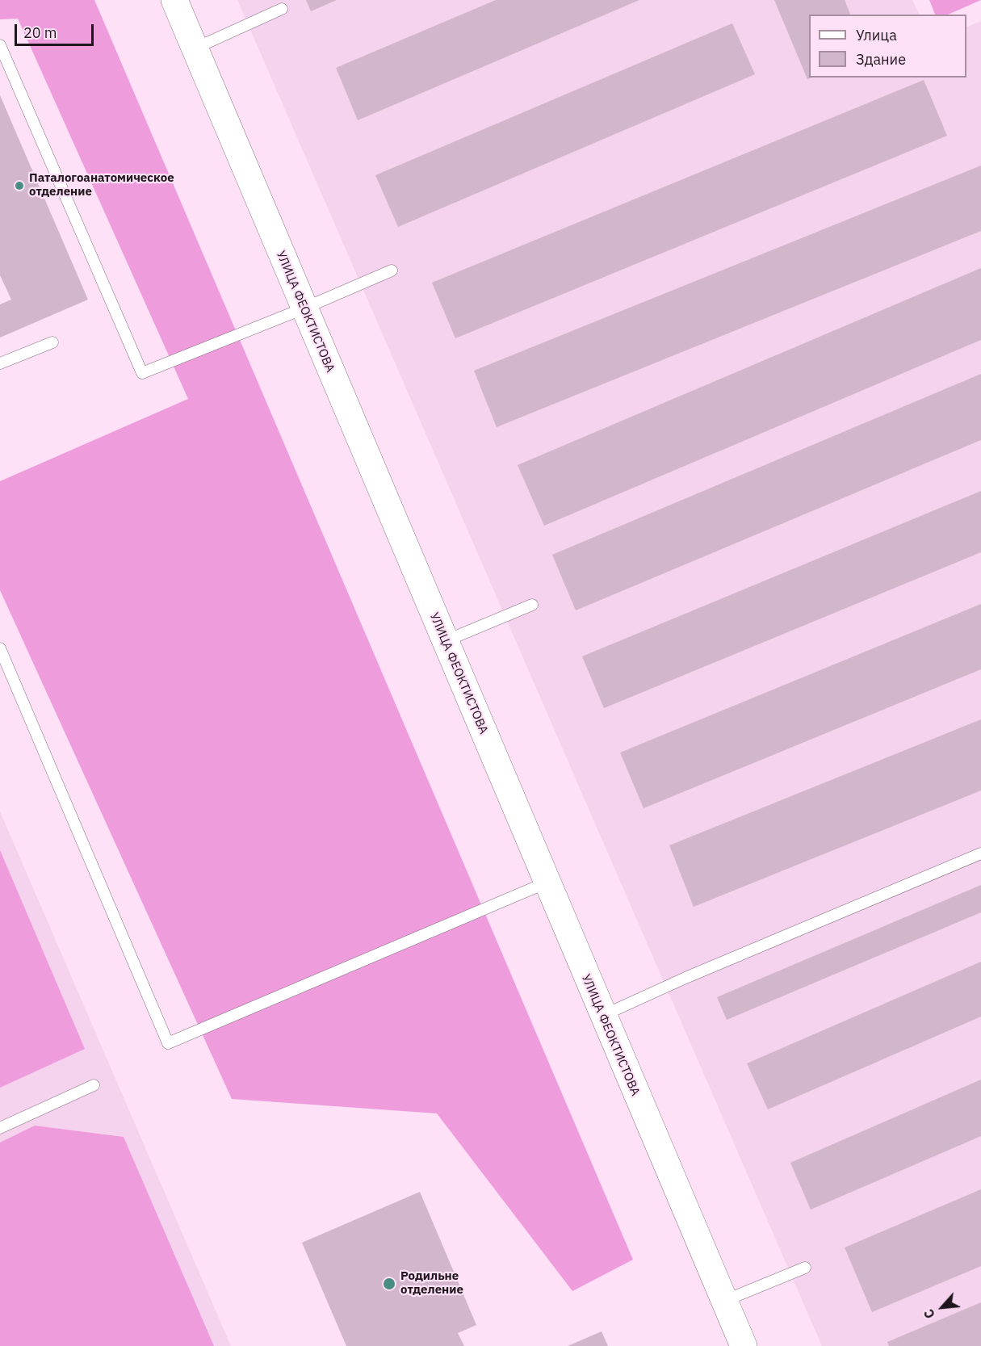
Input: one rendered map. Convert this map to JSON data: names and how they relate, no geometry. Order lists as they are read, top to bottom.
{
  "streets": {
    "street": ["УЛИЦА ФЕОКТИСТОВА"]
  },
  "places": ["Паталогоанатомическое отделение", "Родильне отделение"],
  "legend": ["Улица", "Здание"],
  "scale_bar": "20 m",
  "north": "bottom left"
}
